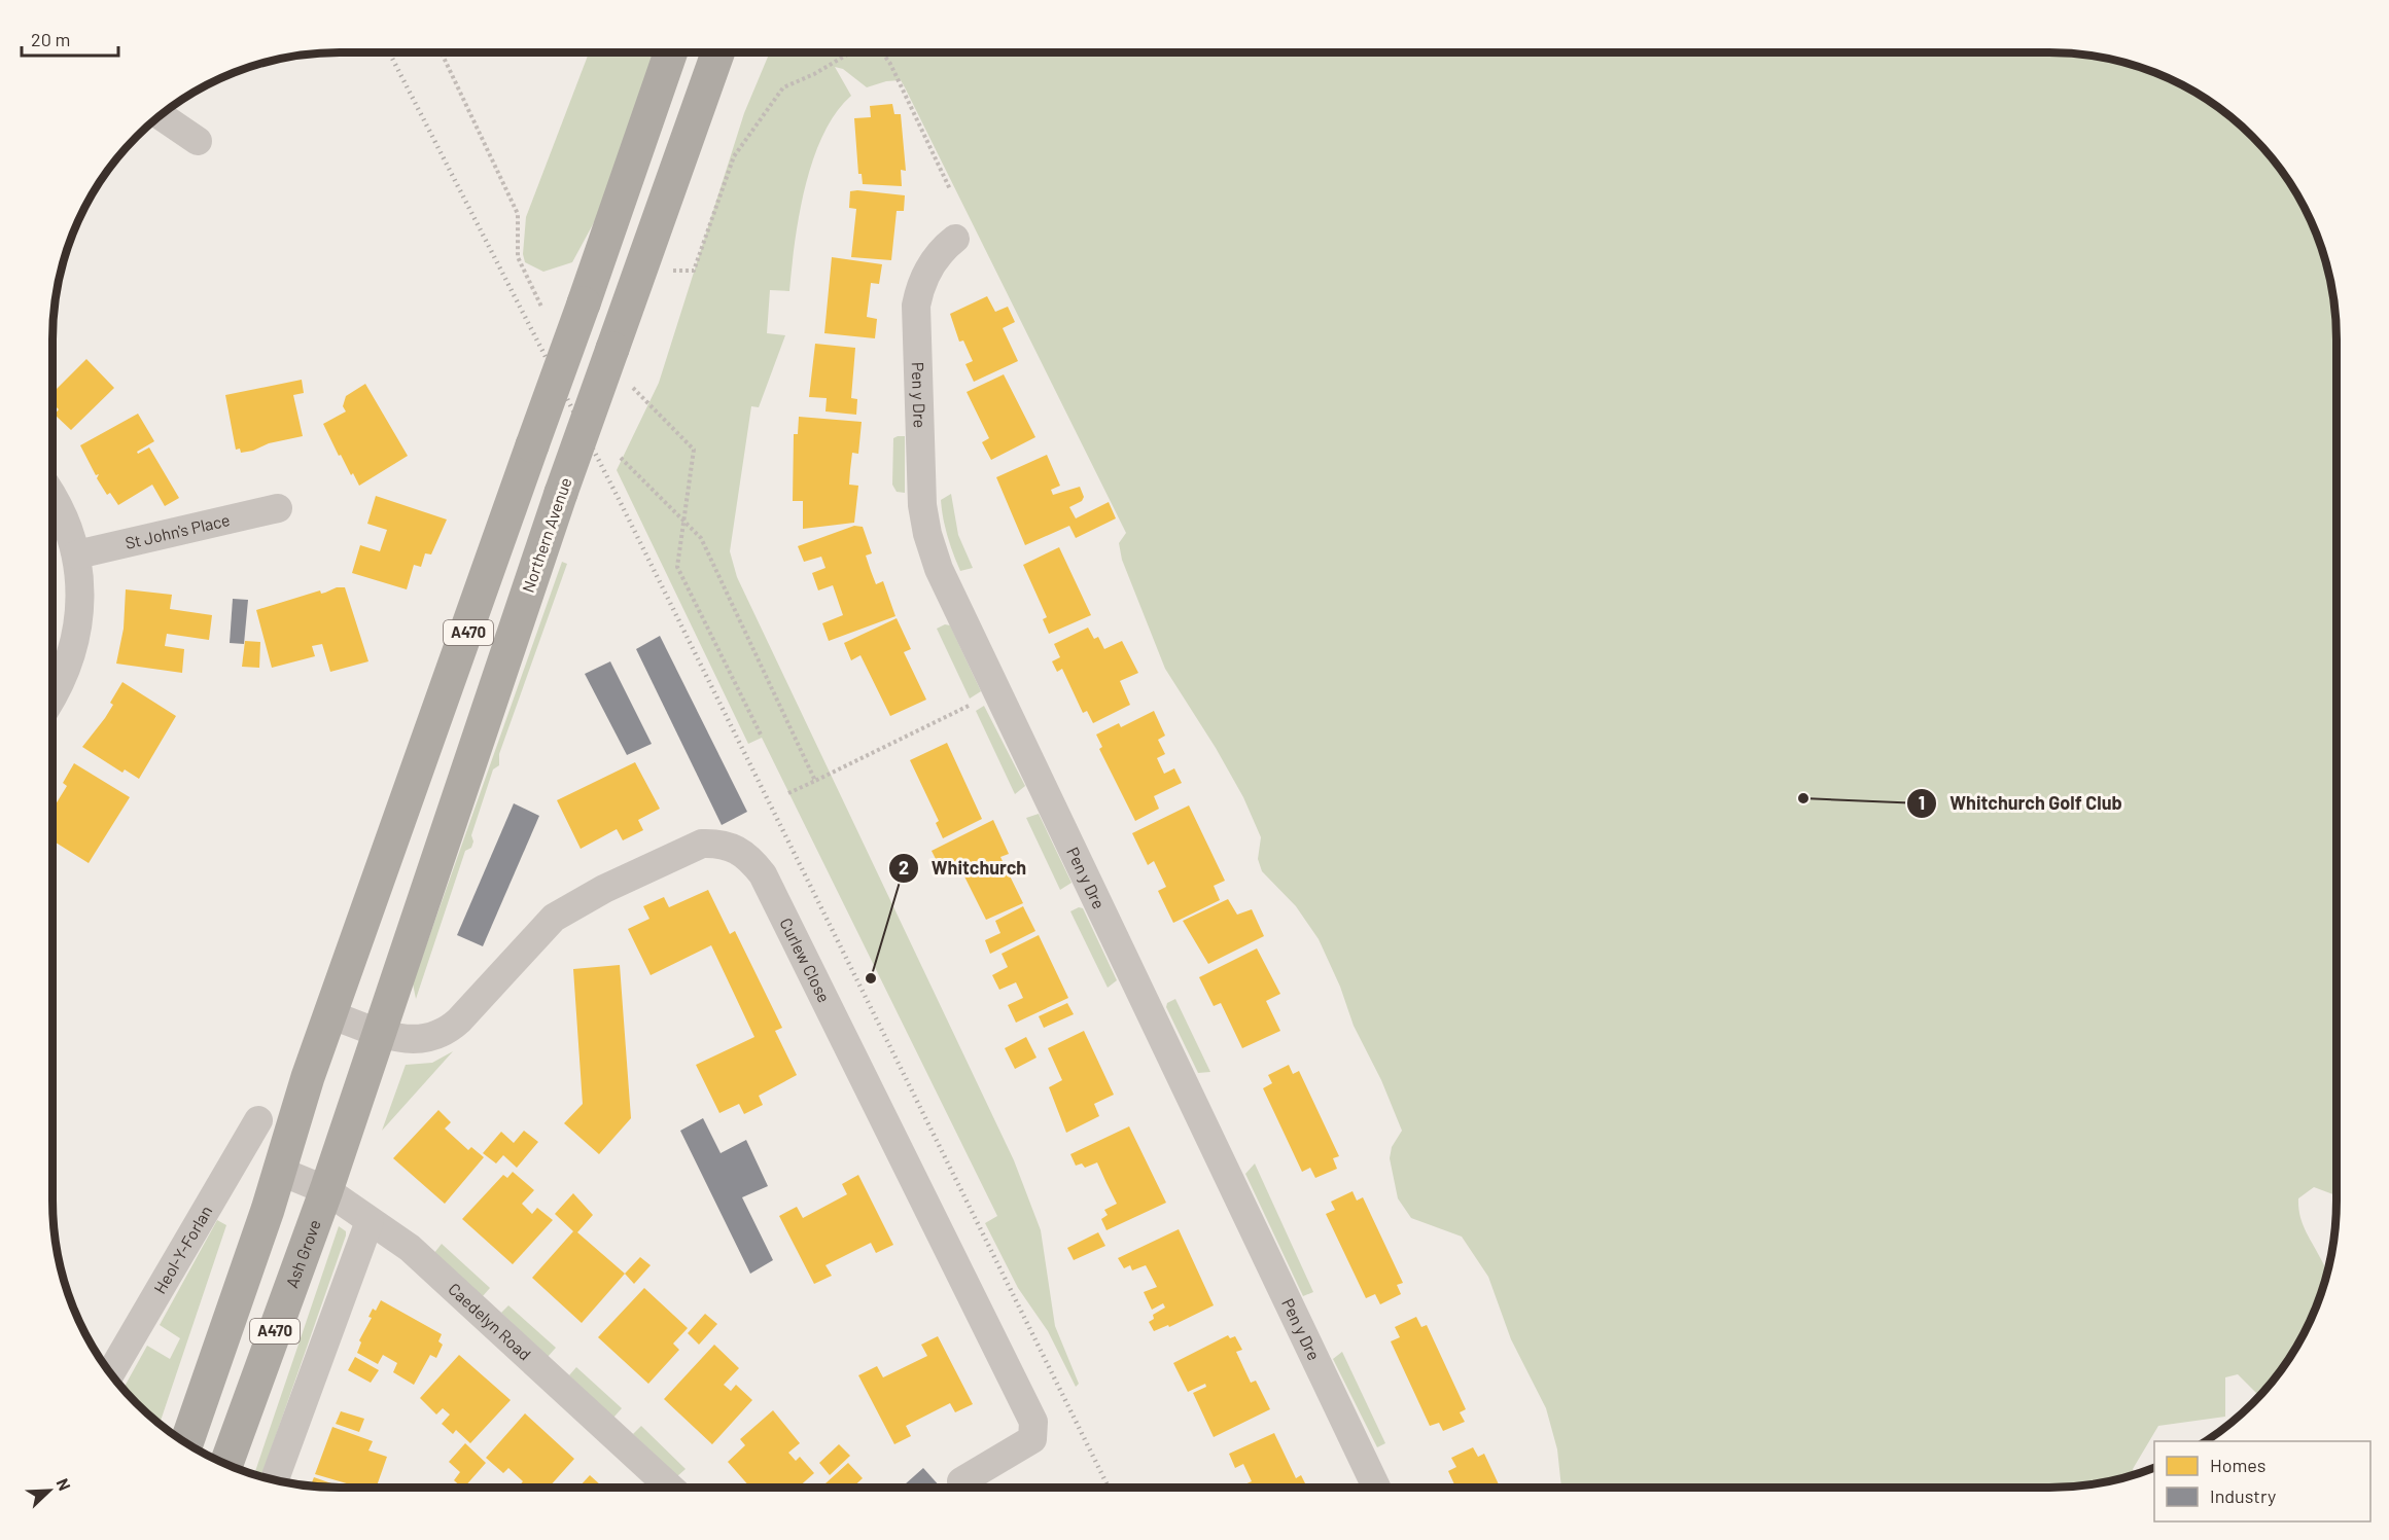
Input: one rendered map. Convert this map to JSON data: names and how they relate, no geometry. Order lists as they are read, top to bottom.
{
  "streets": {
    "highway": ["Northern Avenue", "A470", "Ash Grove"],
    "street": [
      "Pen y Dre",
      "St John's Place",
      "Curlew Close",
      "Heol-Y-Forlan",
      "Caedelyn Road"
    ]
  },
  "crossings": [
    ["Northern Avenue", "Curlew Close"],
    ["Northern Avenue", "Ash Grove"],
    ["A470", "Curlew Close"],
    ["A470", "Caedelyn Road"],
    ["Curlew Close", "Ash Grove"],
    ["Ash Grove", "Caedelyn Road"]
  ],
  "places": ["Whitchurch Golf Club", "Whitchurch"],
  "legend": ["Homes", "Industry"],
  "scale_bar": "20 m",
  "north": "top right"
}
